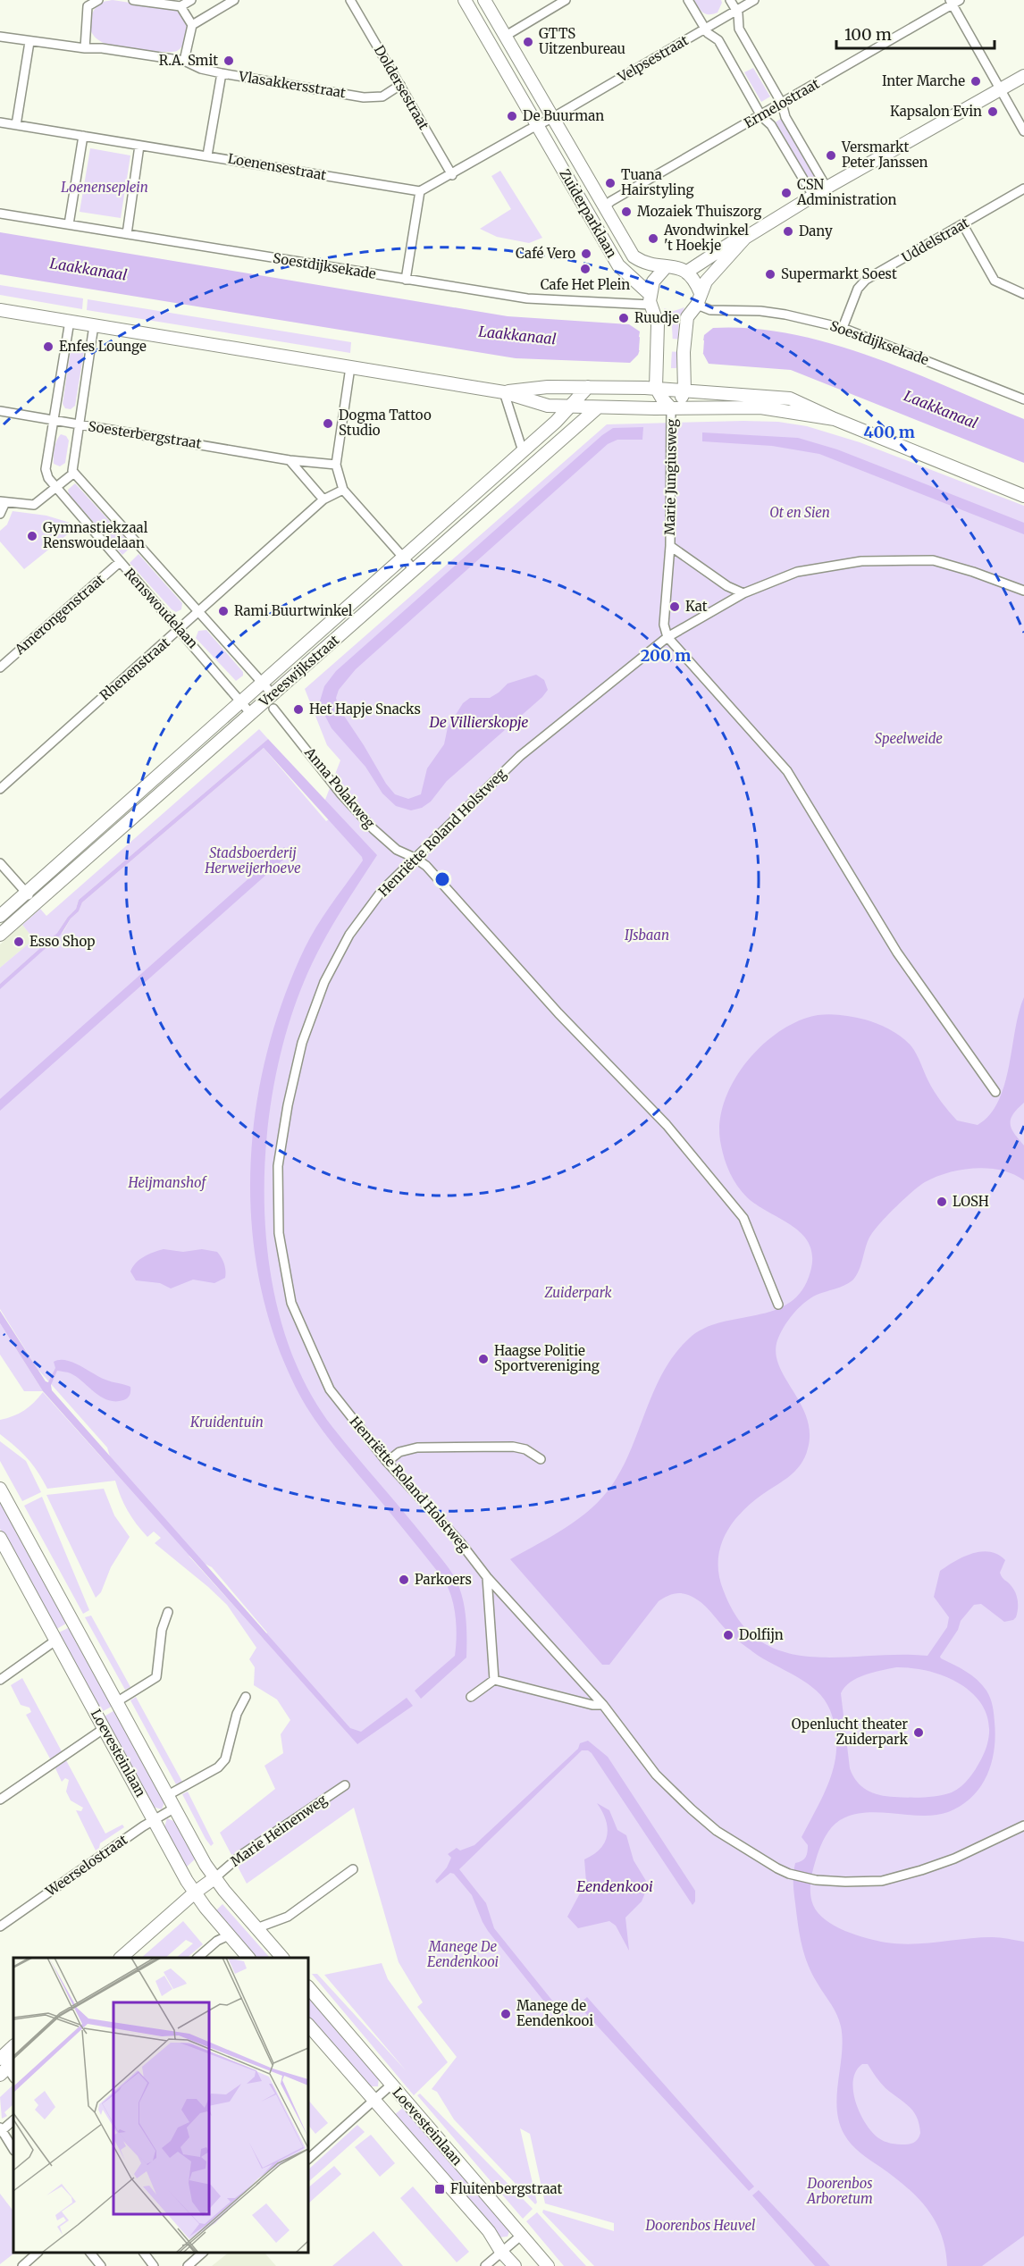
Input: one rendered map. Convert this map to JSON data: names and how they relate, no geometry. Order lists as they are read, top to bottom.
{
  "streets": {
    "main road": ["Zuiderparklaan", "Vreeswijkstraat", "Loevesteinlaan"],
    "street": [
      "Velpsestraat",
      "Vlasakkersstraat",
      "Doldersestraat",
      "Ermelostraat",
      "Loenensestraat",
      "Uddelstraat",
      "Soestdijksekade",
      "Soesterbergstraat",
      "Marie Jungiusweg",
      "Renswoudelaan",
      "Amerongenstraat",
      "Rhenenstraat",
      "Anna Polakweg",
      "Henriëtte Roland Holstweg",
      "Marie Heinenweg",
      "Weerselostraat"
    ]
  },
  "crossings": [
    ["Velpsestraat", "Zuiderparklaan"],
    ["Vlasakkersstraat", "Doldersestraat"],
    ["Ermelostraat", "Zuiderparklaan"],
    ["Zuiderparklaan", "Soestdijksekade"],
    ["Uddelstraat", "Soestdijksekade"],
    ["Soesterbergstraat", "Renswoudelaan"],
    ["Marie Jungiusweg", "Henriëtte Roland Holstweg"],
    ["Renswoudelaan", "Amerongenstraat"],
    ["Renswoudelaan", "Rhenenstraat"],
    ["Renswoudelaan", "Vreeswijkstraat"],
    ["Anna Polakweg", "Henriëtte Roland Holstweg"],
    ["Loevesteinlaan", "Marie Heinenweg"],
    ["Loevesteinlaan", "Weerselostraat"]
  ],
  "water": ["Laakkanaal", "De Villierskopje", "Eendenkooi"],
  "parks": [
    "Loenenseplein",
    "Ot en Sien",
    "Speelweide",
    "Stadsboerderij Herweijerhoeve",
    "IJsbaan",
    "Heijmanshof",
    "Zuiderpark",
    "Kruidentuin",
    "Manege De Eendenkooi",
    "Doorenbos Arboretum",
    "Doorenbos Heuvel"
  ],
  "places": {
    "other": [
      "GTTS Uitzenbureau",
      "R.A. Smit",
      "Inter Marche",
      "Kapsalon Evin",
      "De Buurman",
      "Versmarkt Peter Janssen",
      "Tuana Hairstyling",
      "CSN Administration",
      "Mozaiek Thuiszorg",
      "Dany",
      "Avondwinkel 't Hoekje",
      "Café Vero",
      "Cafe Het Plein",
      "Supermarkt Soest",
      "Ruudje",
      "Enfes Lounge",
      "Dogma Tattoo Studio",
      "Gymnastiekzaal Renswoudelaan",
      "Kat",
      "Rami Buurtwinkel",
      "Het Hapje Snacks",
      "Esso Shop",
      "LOSH",
      "Haagse Politie Sportvereniging",
      "Parkoers",
      "Dolfijn",
      "Openlucht theater Zuiderpark",
      "Manege de Eendenkooi"
    ],
    "transit": ["Fluitenbergstraat"]
  },
  "scale_bar": "100 m",
  "rings": ["400 m", "200 m"]
}
